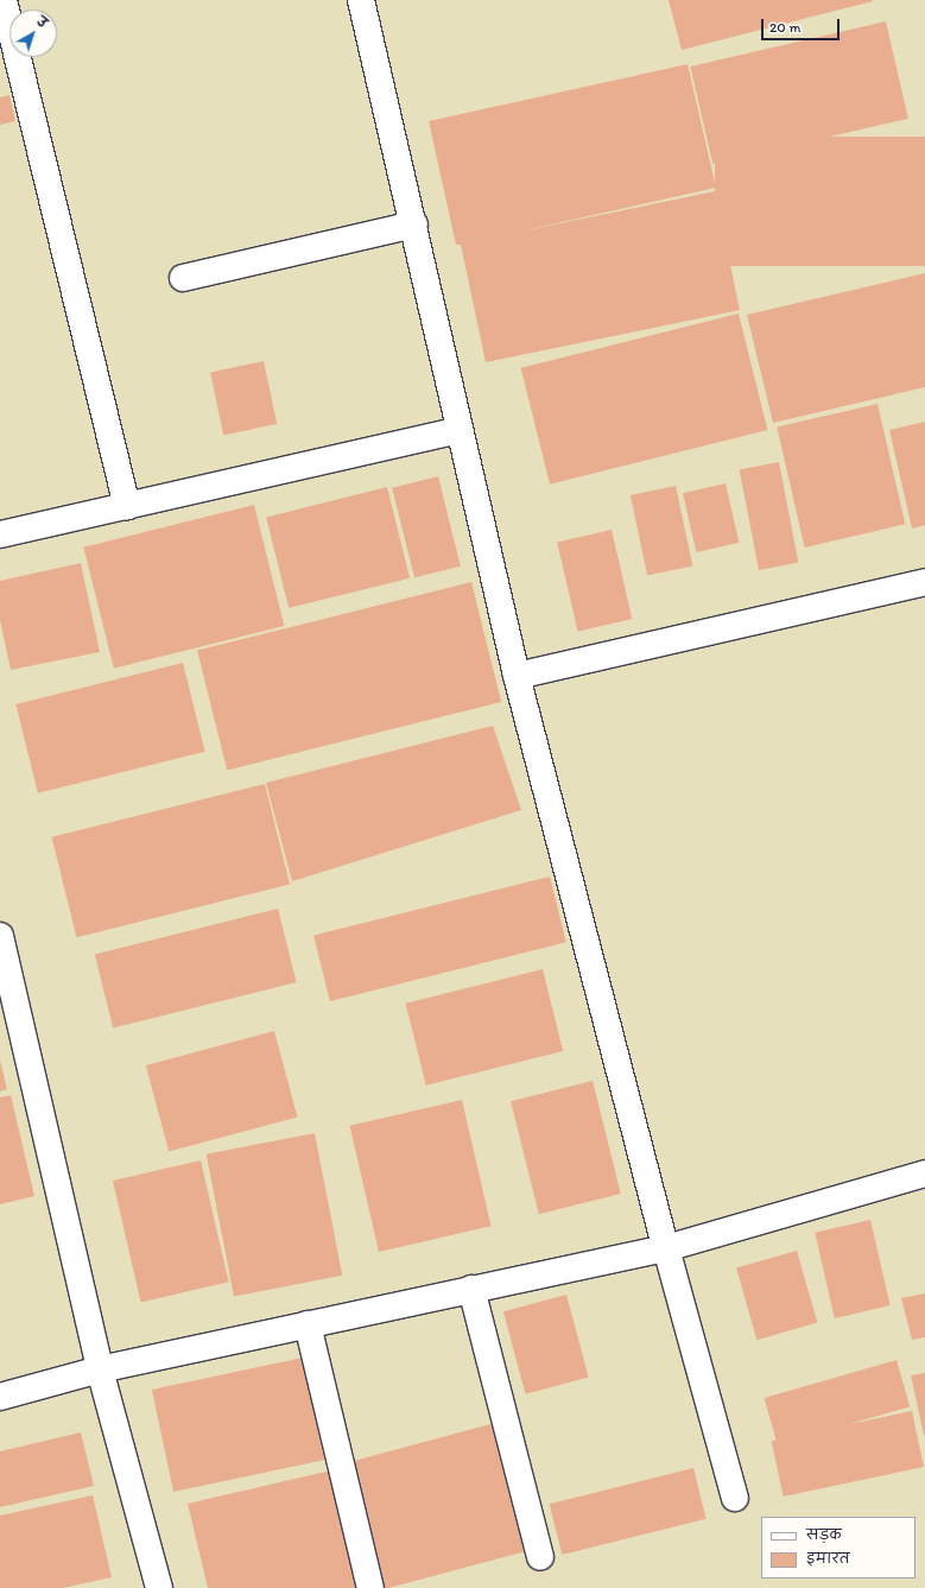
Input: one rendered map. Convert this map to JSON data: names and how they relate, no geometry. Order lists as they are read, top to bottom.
{
  "legend": ["सड़क", "इमारत"],
  "scale_bar": "20 m",
  "north": "top right"
}
